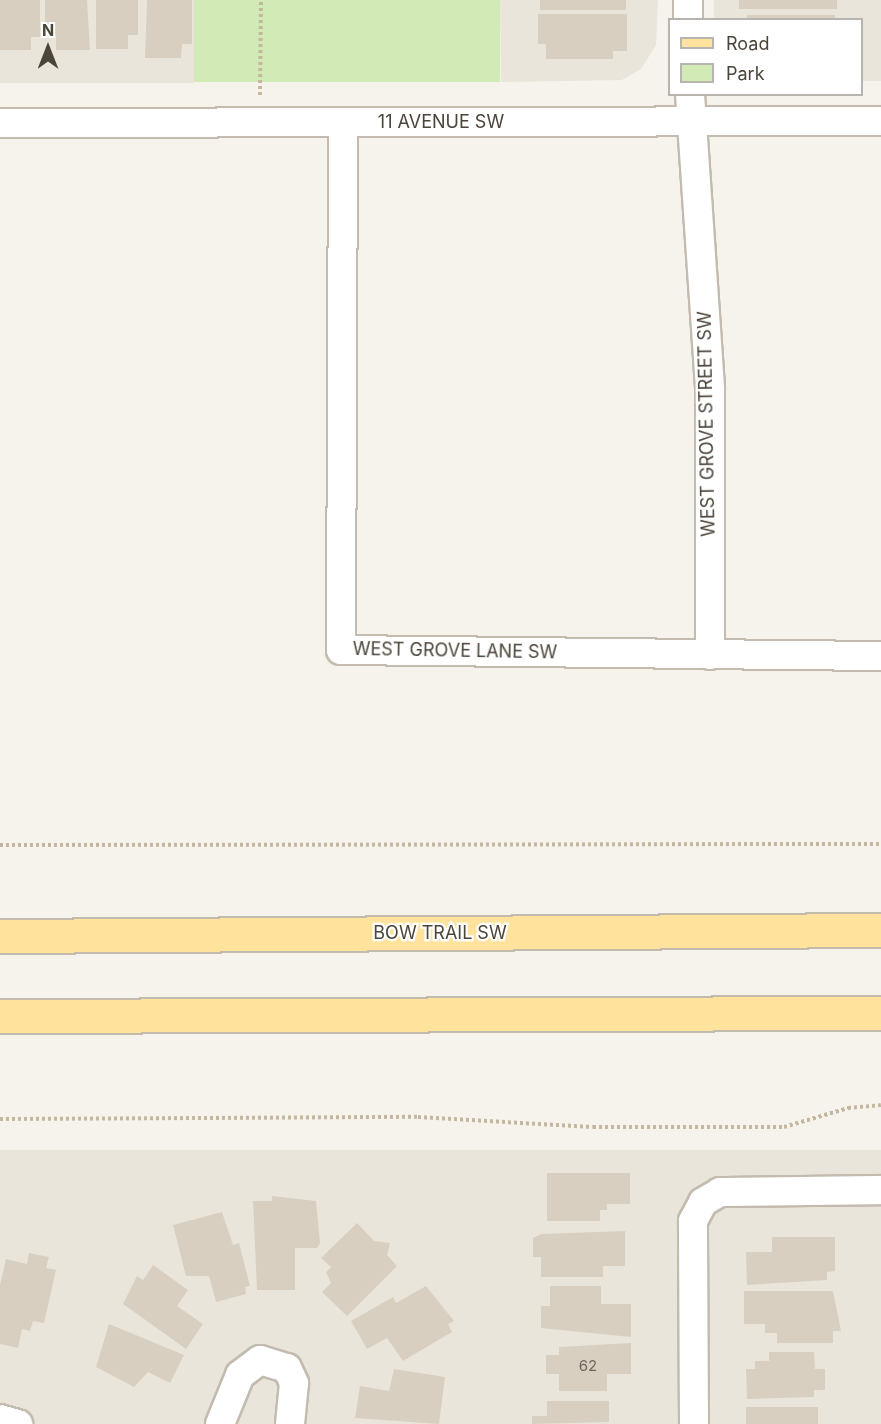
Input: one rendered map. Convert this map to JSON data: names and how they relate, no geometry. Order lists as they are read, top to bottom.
{
  "streets": {
    "main road": ["BOW TRAIL SW"],
    "street": ["11 AVENUE SW", "WEST GROVE STREET SW", "WEST GROVE LANE SW"]
  },
  "crossings": [
    ["11 AVENUE SW", "WEST GROVE STREET SW"],
    ["11 AVENUE SW", "WEST GROVE LANE SW"],
    ["WEST GROVE STREET SW", "WEST GROVE LANE SW"]
  ],
  "house_numbers": ["62"],
  "legend": ["Road", "Park"],
  "north": "top"
}
